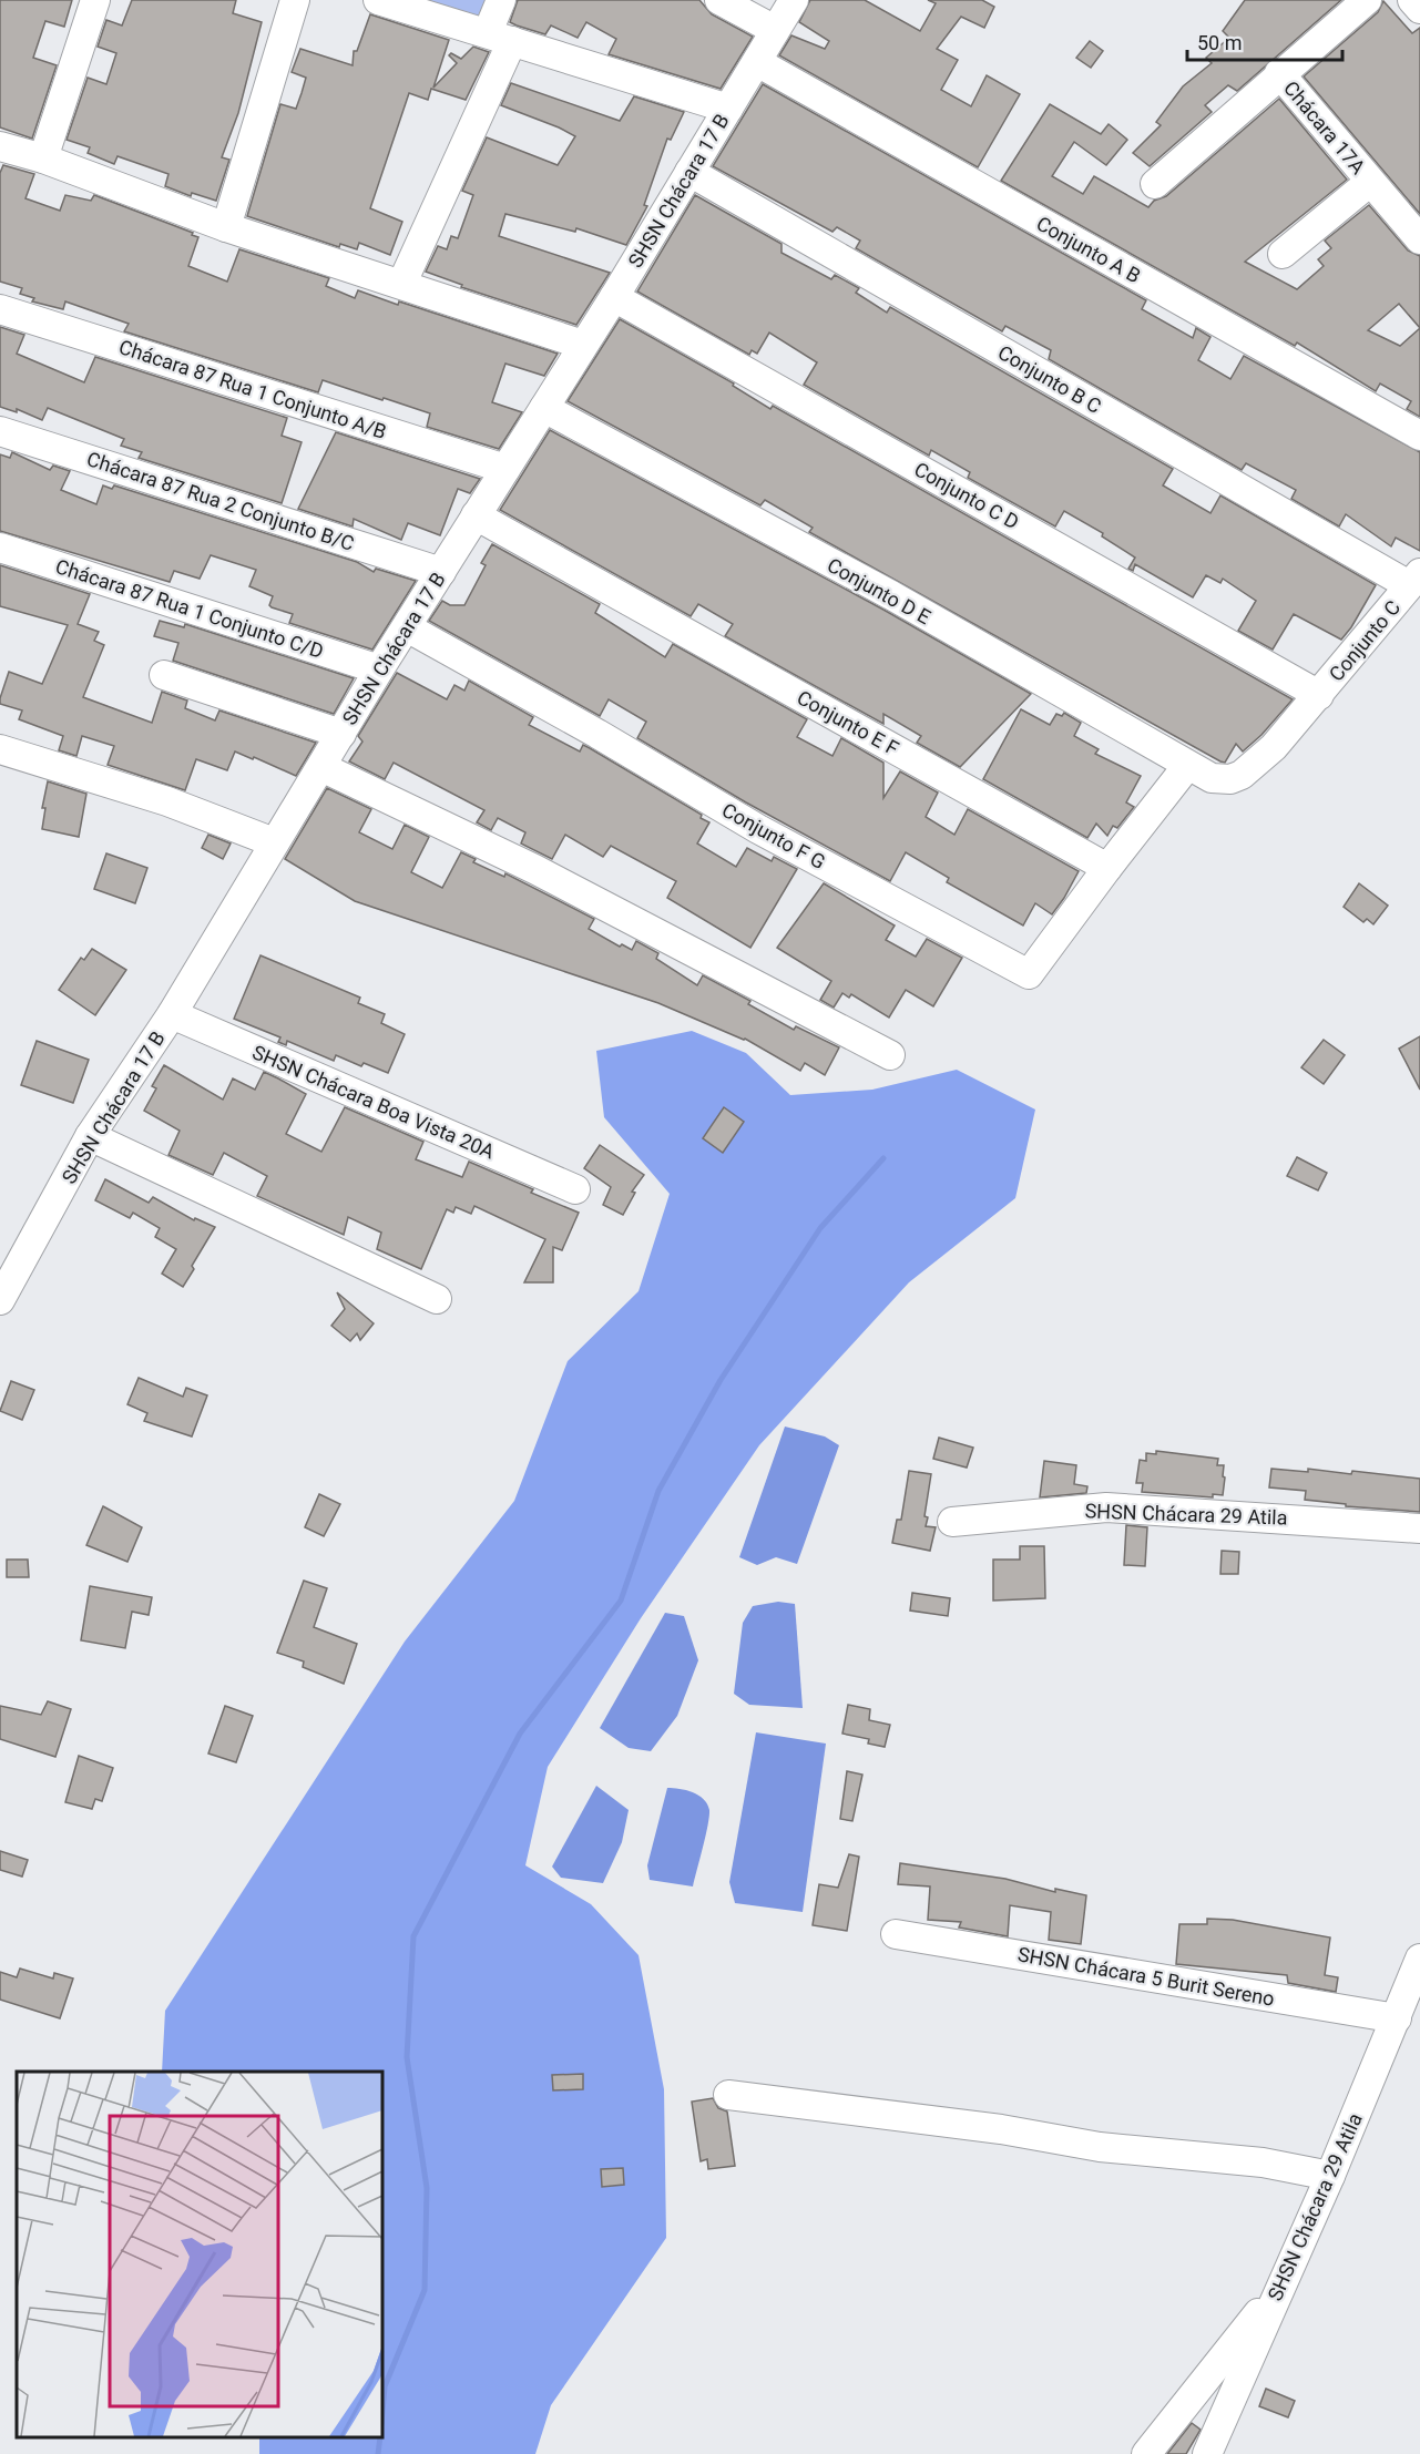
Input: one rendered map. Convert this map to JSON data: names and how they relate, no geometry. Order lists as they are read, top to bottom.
{
  "streets": {
    "street": [
      "Chácara 17A",
      "SHSN Chácara 17 B",
      "Conjunto A B",
      "Conjunto B C",
      "Chácara 87 Rua 1 Conjunto A/B",
      "Conjunto C D",
      "Chácara 87 Rua 2 Conjunto B/C",
      "Conjunto D E",
      "Chácara 87 Rua 1 Conjunto C/D",
      "Conjunto C",
      "Conjunto E F",
      "Conjunto F G",
      "SHSN Chácara Boa Vista 20A",
      "SHSN Chácara 29 Atila",
      "SHSN Chácara 5 Burit Sereno"
    ]
  },
  "crossings": [
    ["SHSN Chácara 17 B", "Conjunto A B"],
    ["SHSN Chácara 17 B", "Conjunto B C"],
    ["SHSN Chácara 17 B", "Chácara 87 Rua 1 Conjunto A/B"],
    ["SHSN Chácara 17 B", "Conjunto C D"],
    ["SHSN Chácara 17 B", "Chácara 87 Rua 2 Conjunto B/C"],
    ["SHSN Chácara 17 B", "Conjunto D E"],
    ["SHSN Chácara 17 B", "Chácara 87 Rua 1 Conjunto C/D"],
    ["SHSN Chácara 17 B", "Conjunto E F"],
    ["SHSN Chácara 17 B", "Conjunto F G"],
    ["SHSN Chácara 17 B", "SHSN Chácara Boa Vista 20A"],
    ["Conjunto B C", "Conjunto C"],
    ["Conjunto C D", "Conjunto C"],
    ["Conjunto D E", "Conjunto C"],
    ["Conjunto E F", "Conjunto F G"],
    ["SHSN Chácara 29 Atila", "SHSN Chácara 5 Burit Sereno"]
  ],
  "scale_bar": "50 m"
}
